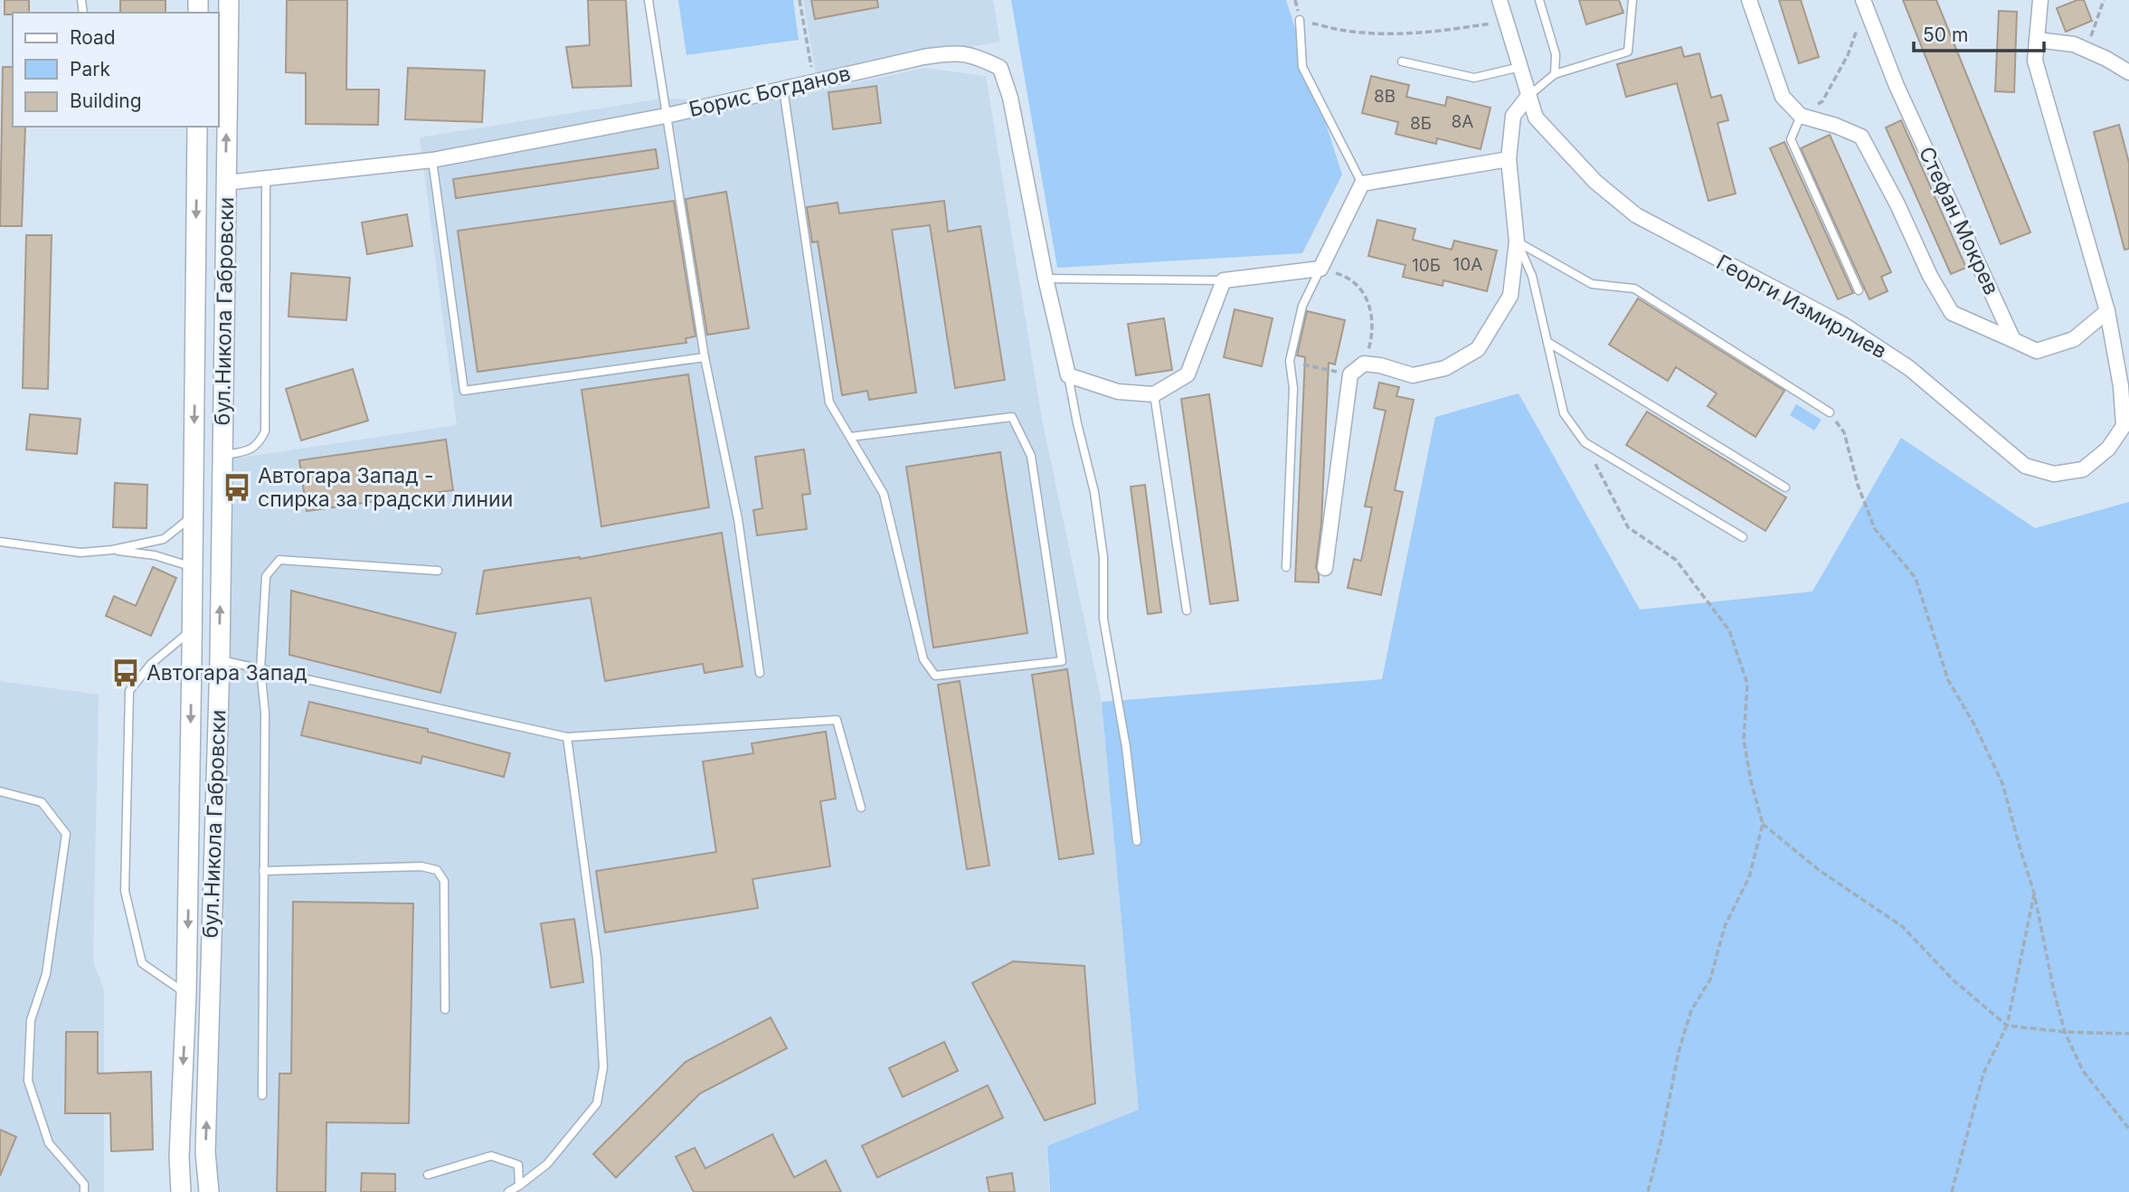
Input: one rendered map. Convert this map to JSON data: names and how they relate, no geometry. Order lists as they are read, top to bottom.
{
  "streets": {
    "street": [
      "Борис Богданов",
      "Стефан Мокрев",
      "Георги Измирлиев",
      "бул.Никола Габровски"
    ]
  },
  "crossings": [
    ["Борис Богданов", "бул.Никола Габровски"]
  ],
  "places": {
    "bus stop": ["Автогара Запад - спирка за градски линии", "Автогара Запад"]
  },
  "house_numbers": [
    "8В",
    "8А",
    "8Б",
    "10А",
    "10Б"
  ],
  "legend": ["Road", "Park", "Building"],
  "scale_bar": "50 m"
}
